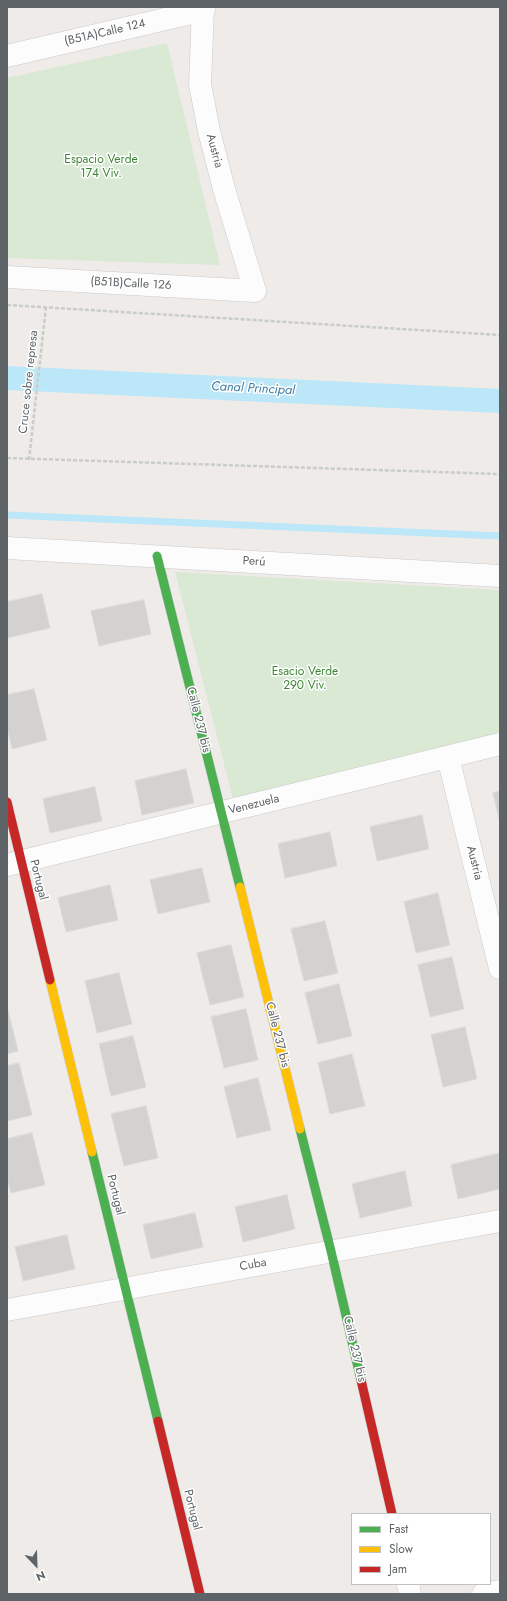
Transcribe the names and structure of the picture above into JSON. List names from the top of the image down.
{
  "streets": {
    "street": [
      "(B51A)Calle 124",
      "Austria",
      "(B51B)Calle 126",
      "Perú",
      "Calle 237 bis",
      "Venezuela",
      "Portugal",
      "Cuba"
    ],
    "path": ["Cruce sobre represa"]
  },
  "crossings": [
    ["(B51A)Calle 124", "Austria"],
    ["Austria", "(B51B)Calle 126"],
    ["Austria", "Venezuela"],
    ["Perú", "Calle 237 bis"],
    ["Calle 237 bis", "Venezuela"],
    ["Calle 237 bis", "Cuba"],
    ["Venezuela", "Portugal"],
    ["Portugal", "Cuba"]
  ],
  "water": ["Canal Principal"],
  "parks": ["Espacio Verde 174 Viv.", "Esacio Verde 290 Viv."],
  "legend": ["Fast", "Slow", "Jam"],
  "north": "bottom right"
}
